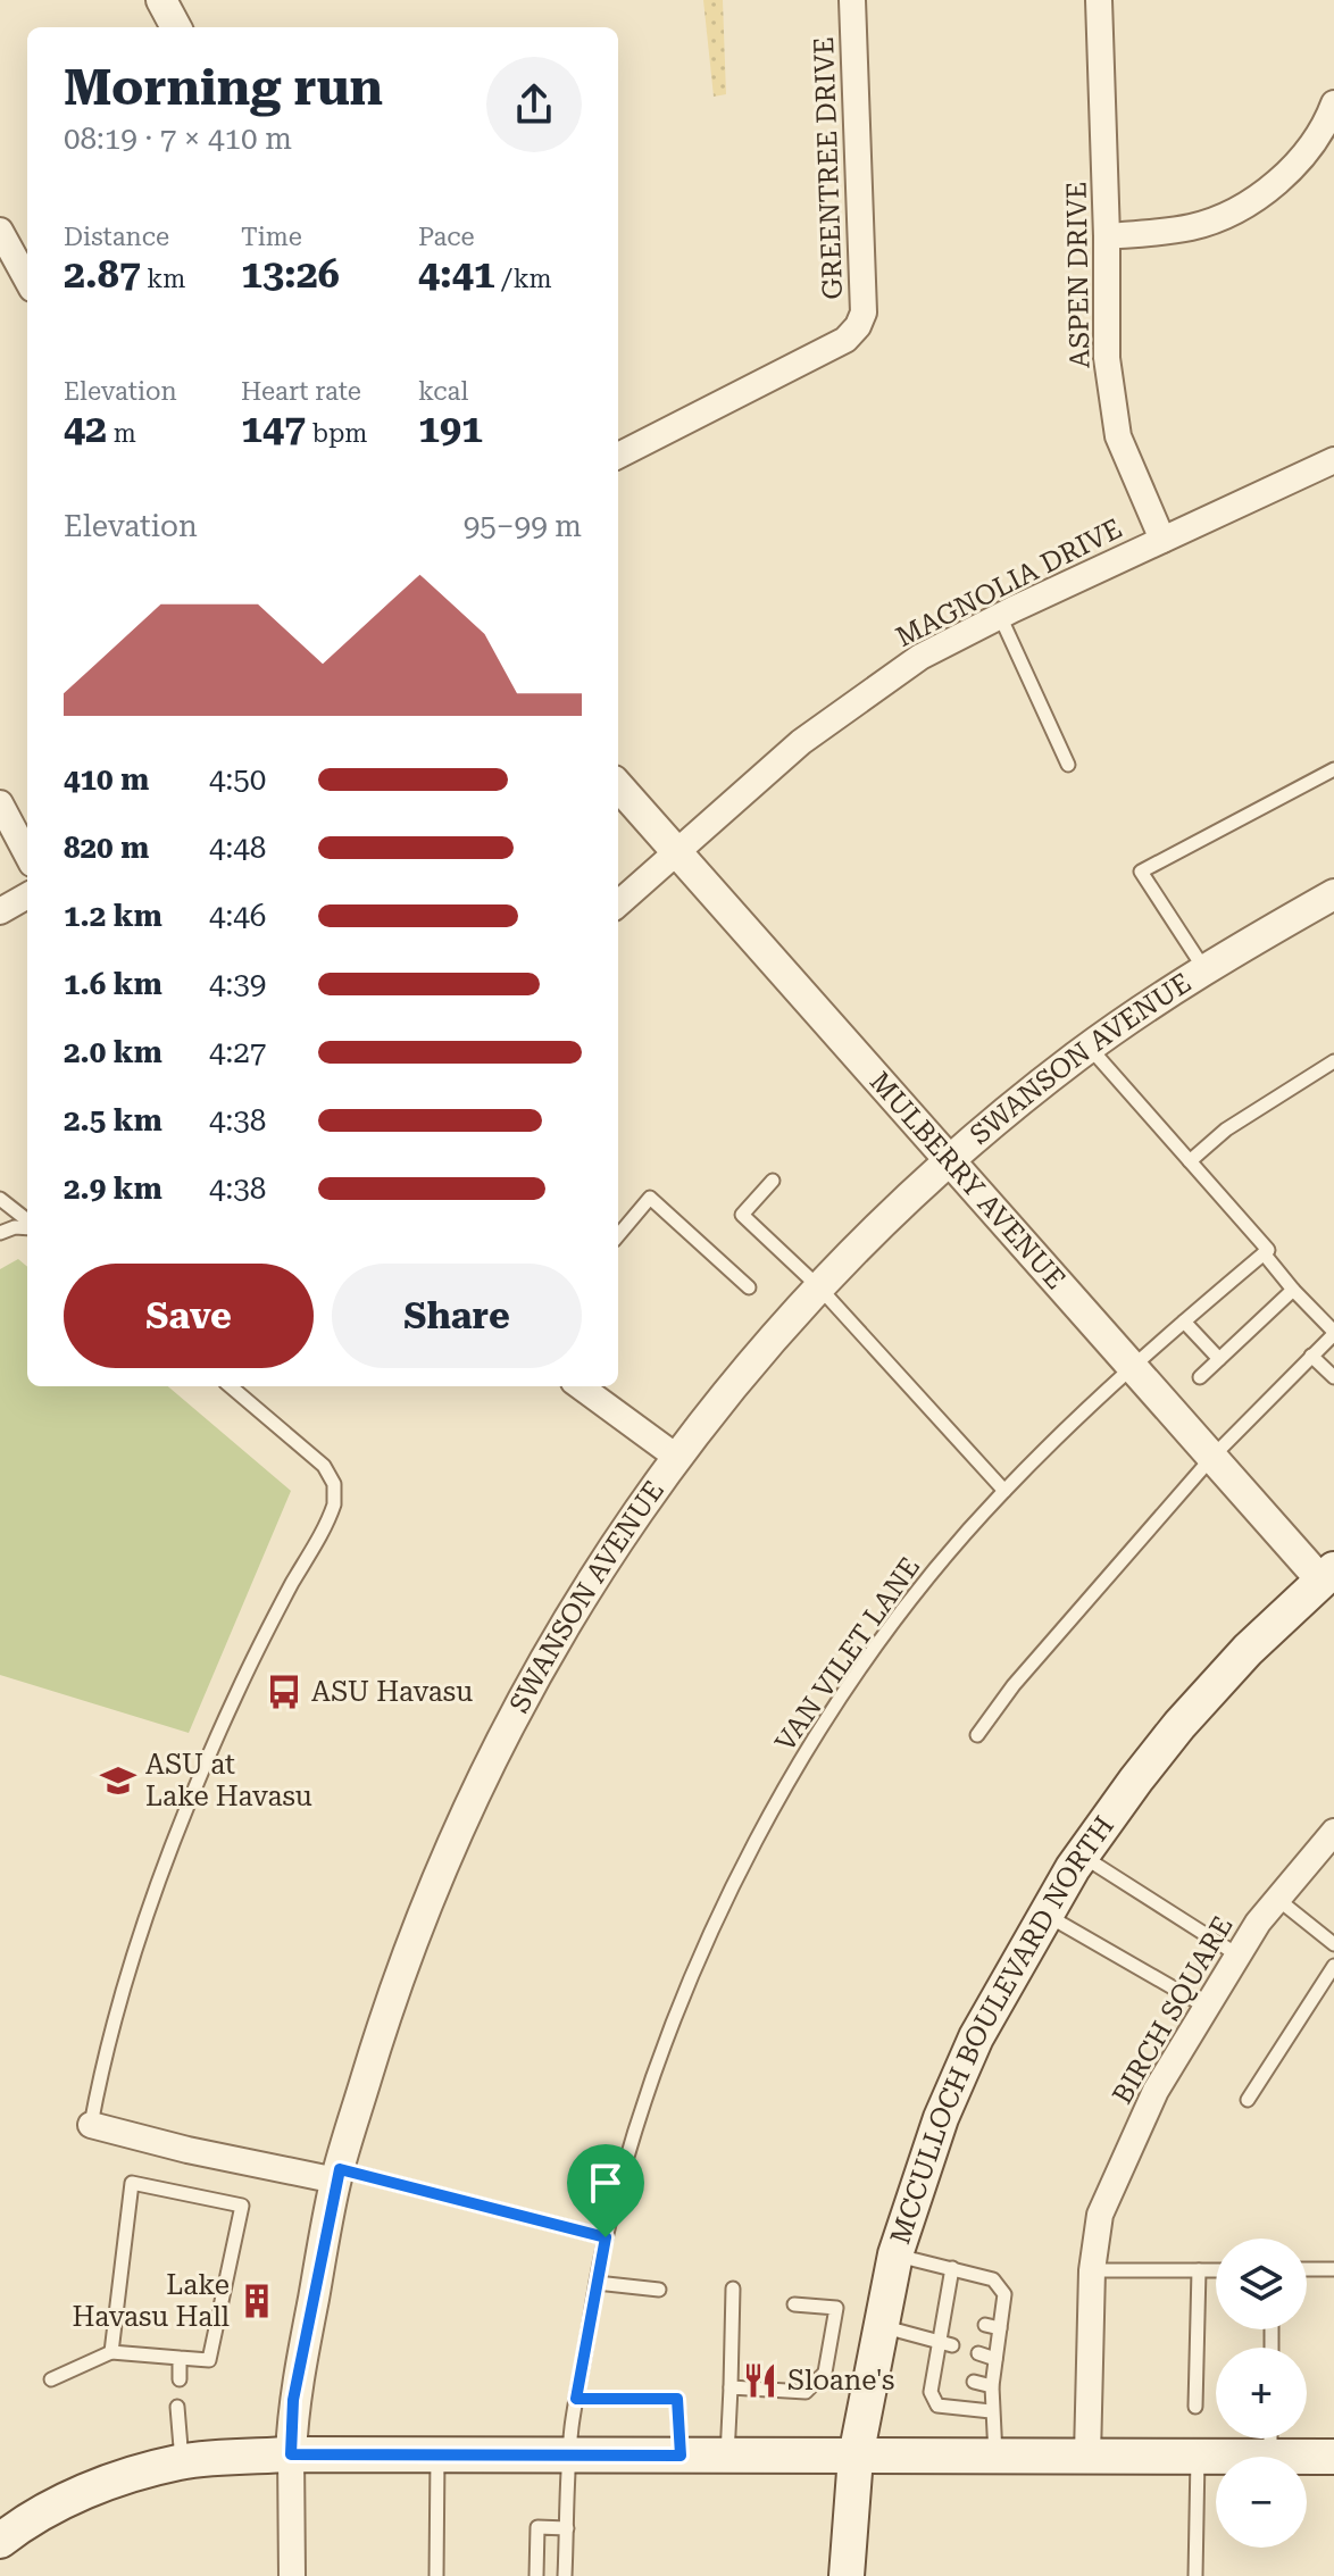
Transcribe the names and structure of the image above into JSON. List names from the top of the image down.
{
  "streets": {
    "main road": ["MCCULLOCH BOULEVARD NORTH"],
    "street": [
      "GREENTREE DRIVE",
      "ASPEN DRIVE",
      "MAGNOLIA DRIVE",
      "SWANSON AVENUE",
      "MULBERRY AVENUE",
      "BIRCH SQUARE"
    ],
    "lane": ["VAN VILET LANE"]
  },
  "crossings": [
    ["ASPEN DRIVE", "MAGNOLIA DRIVE"],
    ["MAGNOLIA DRIVE", "MULBERRY AVENUE"],
    ["SWANSON AVENUE", "MULBERRY AVENUE"],
    ["MULBERRY AVENUE", "VAN VILET LANE"],
    ["MULBERRY AVENUE", "MCCULLOCH BOULEVARD NORTH"]
  ],
  "places": {
    "bus stop": ["ASU Havasu"],
    "school or university": ["ASU at Lake Havasu"],
    "building": ["Lake Havasu Hall"],
    "restaurant": ["Sloane's"]
  },
  "page": {
    "heading": ["Morning run", "08:19 · 7 × 410 m"],
    "stats": [
      ["Distance", "2.87 km"],
      ["Time", "13:26"],
      ["Pace", "4:41 /km"],
      ["Elevation", "42 m"],
      ["Heart rate", "147 bpm"],
      ["kcal", "191"]
    ],
    "chart": ["Elevation", "95–99 m"],
    "list": [
      {
        "name": "410 m",
        "note": "4:50"
      },
      {
        "name": "820 m",
        "note": "4:48"
      },
      {
        "name": "1.2 km",
        "note": "4:46"
      },
      {
        "name": "1.6 km",
        "note": "4:39"
      },
      {
        "name": "2.0 km",
        "note": "4:27"
      },
      {
        "name": "2.5 km",
        "note": "4:38"
      },
      {
        "name": "2.9 km",
        "note": "4:38"
      }
    ],
    "buttons": ["Save", "Share"],
    "map_buttons": ["+", "−"]
  }
}
